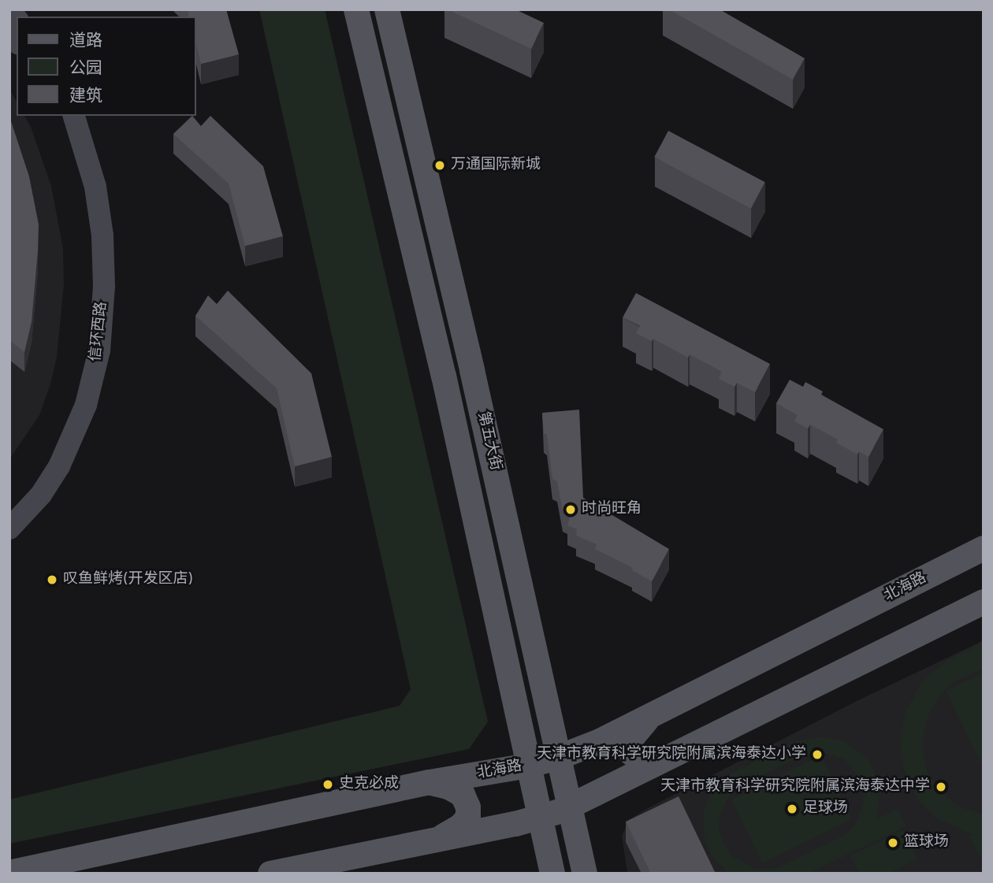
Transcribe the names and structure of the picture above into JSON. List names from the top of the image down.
{
  "streets": {
    "main road": ["第五大街", "北海路"],
    "street": ["信环西路"]
  },
  "crossings": [
    ["第五大街", "北海路"]
  ],
  "places": [
    "万通国际新城",
    "时尚旺角",
    "叹鱼鲜烤(开发区店)",
    "天津市教育科学研究院附属滨海泰达小学",
    "史克必成",
    "天津市教育科学研究院附属滨海泰达中学",
    "足球场",
    "篮球场"
  ],
  "legend": ["道路", "公园", "建筑"]
}
